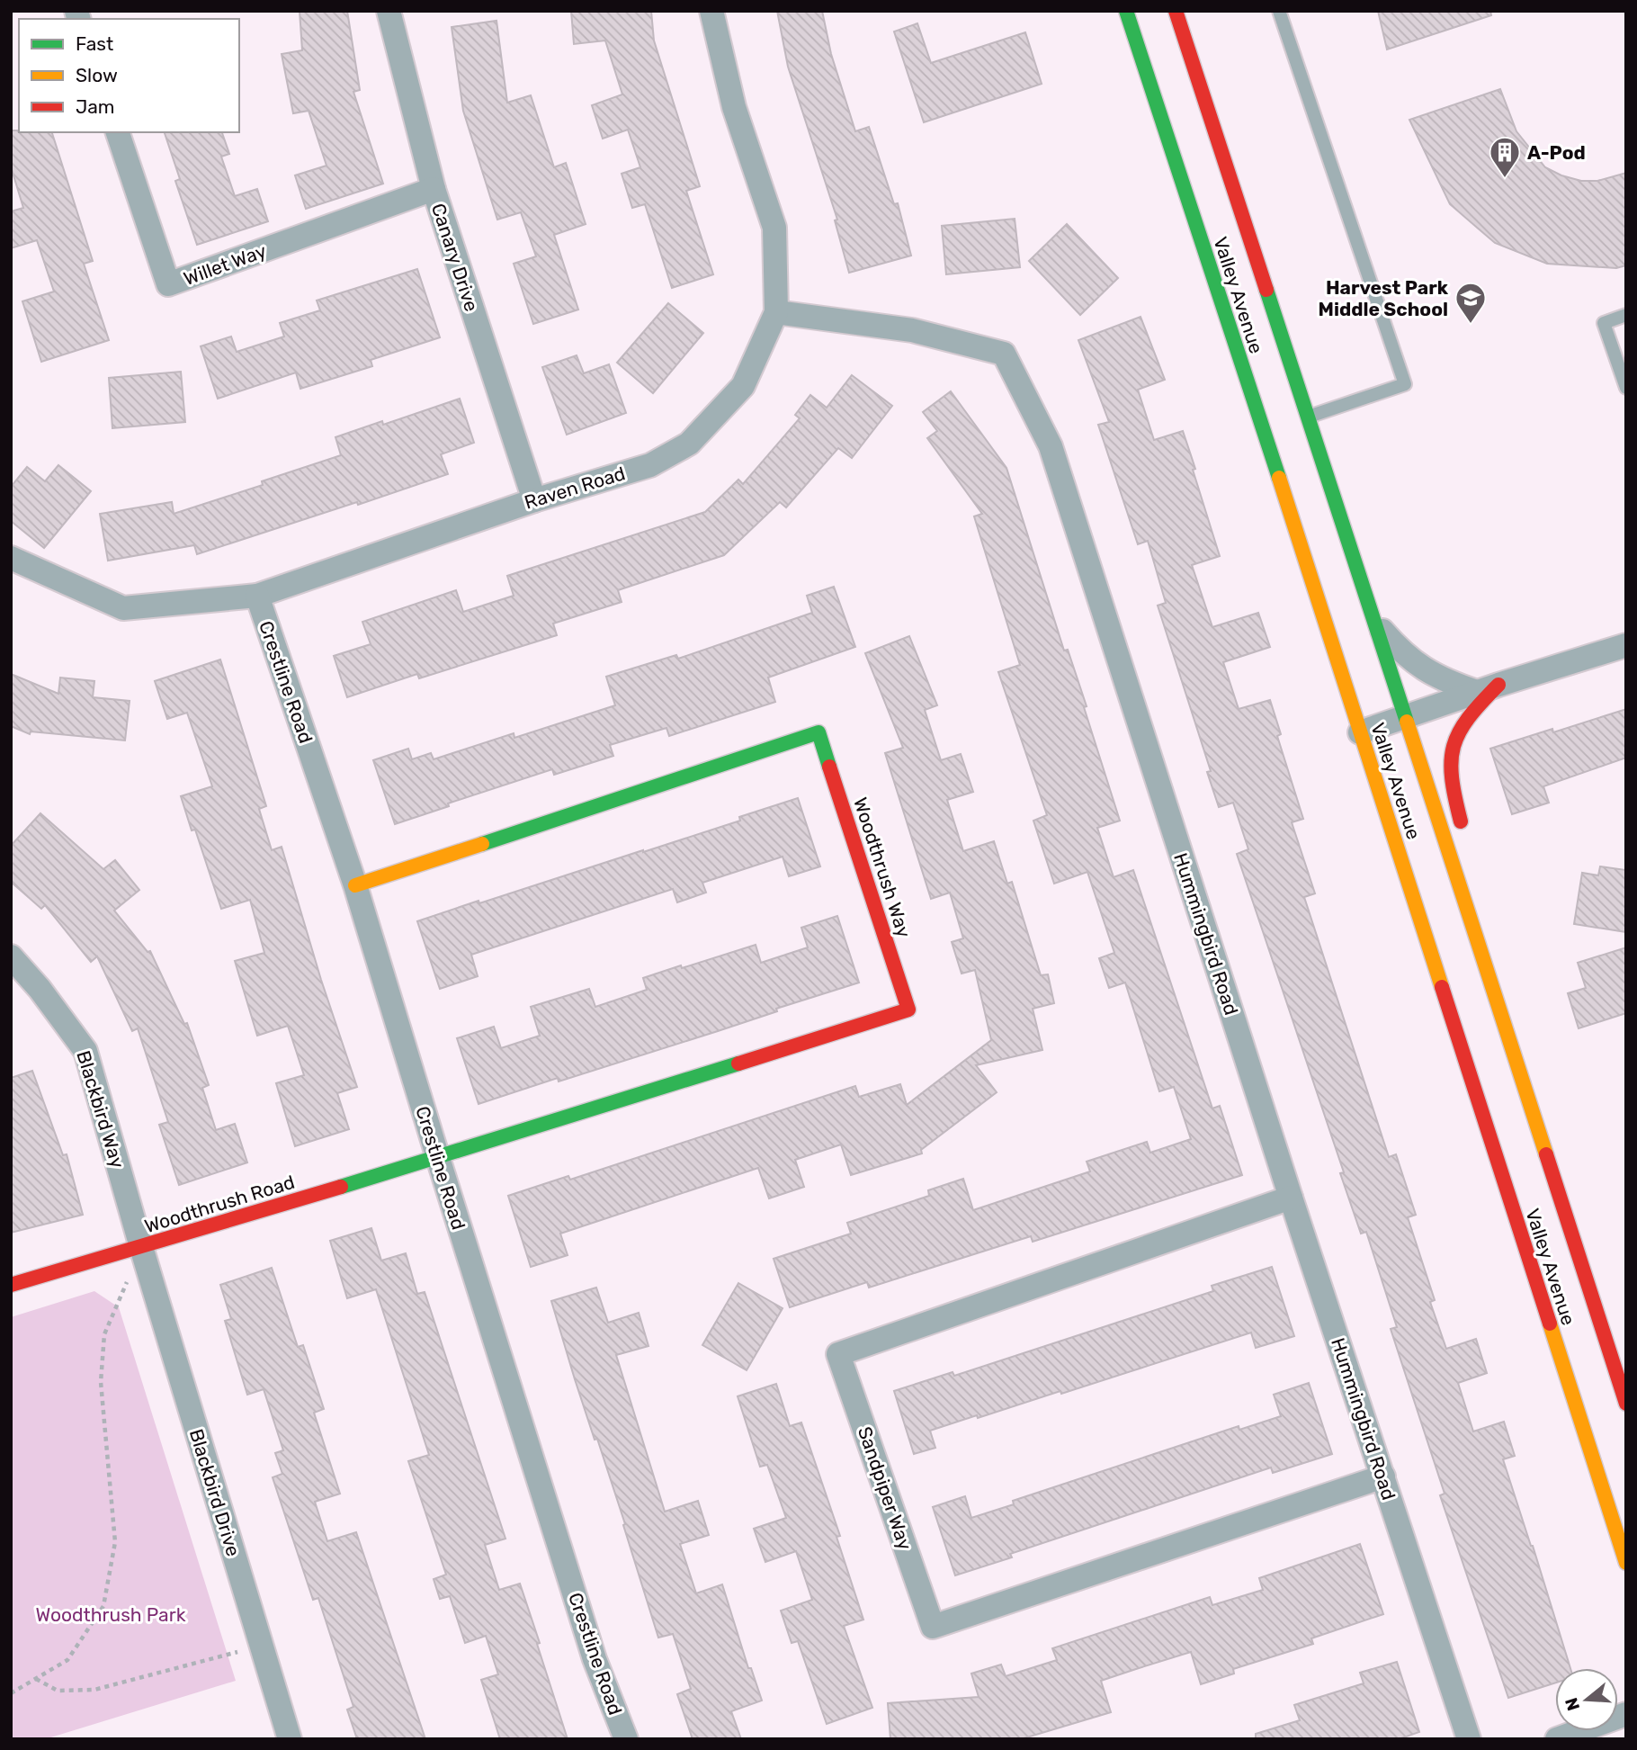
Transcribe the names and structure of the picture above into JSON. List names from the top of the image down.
{
  "streets": {
    "main road": ["Valley Avenue", "Woodthrush Way", "Woodthrush Road"],
    "street": [
      "Canary Drive",
      "Willet Way",
      "Raven Road",
      "Crestline Road",
      "Hummingbird Road",
      "Blackbird Way",
      "Sandpiper Way",
      "Blackbird Drive"
    ]
  },
  "crossings": [
    ["Canary Drive", "Willet Way"],
    ["Canary Drive", "Raven Road"],
    ["Raven Road", "Crestline Road"],
    ["Raven Road", "Hummingbird Road"],
    ["Crestline Road", "Woodthrush Way"],
    ["Crestline Road", "Woodthrush Road"],
    ["Woodthrush Way", "Woodthrush Road"],
    ["Hummingbird Road", "Sandpiper Way"],
    ["Blackbird Way", "Woodthrush Road"],
    ["Blackbird Way", "Blackbird Drive"],
    ["Woodthrush Road", "Blackbird Drive"]
  ],
  "parks": ["Woodthrush Park"],
  "places": {
    "building": ["A-Pod"],
    "school or university": ["Harvest Park Middle School"]
  },
  "legend": ["Fast", "Slow", "Jam"],
  "north": "left"
}
